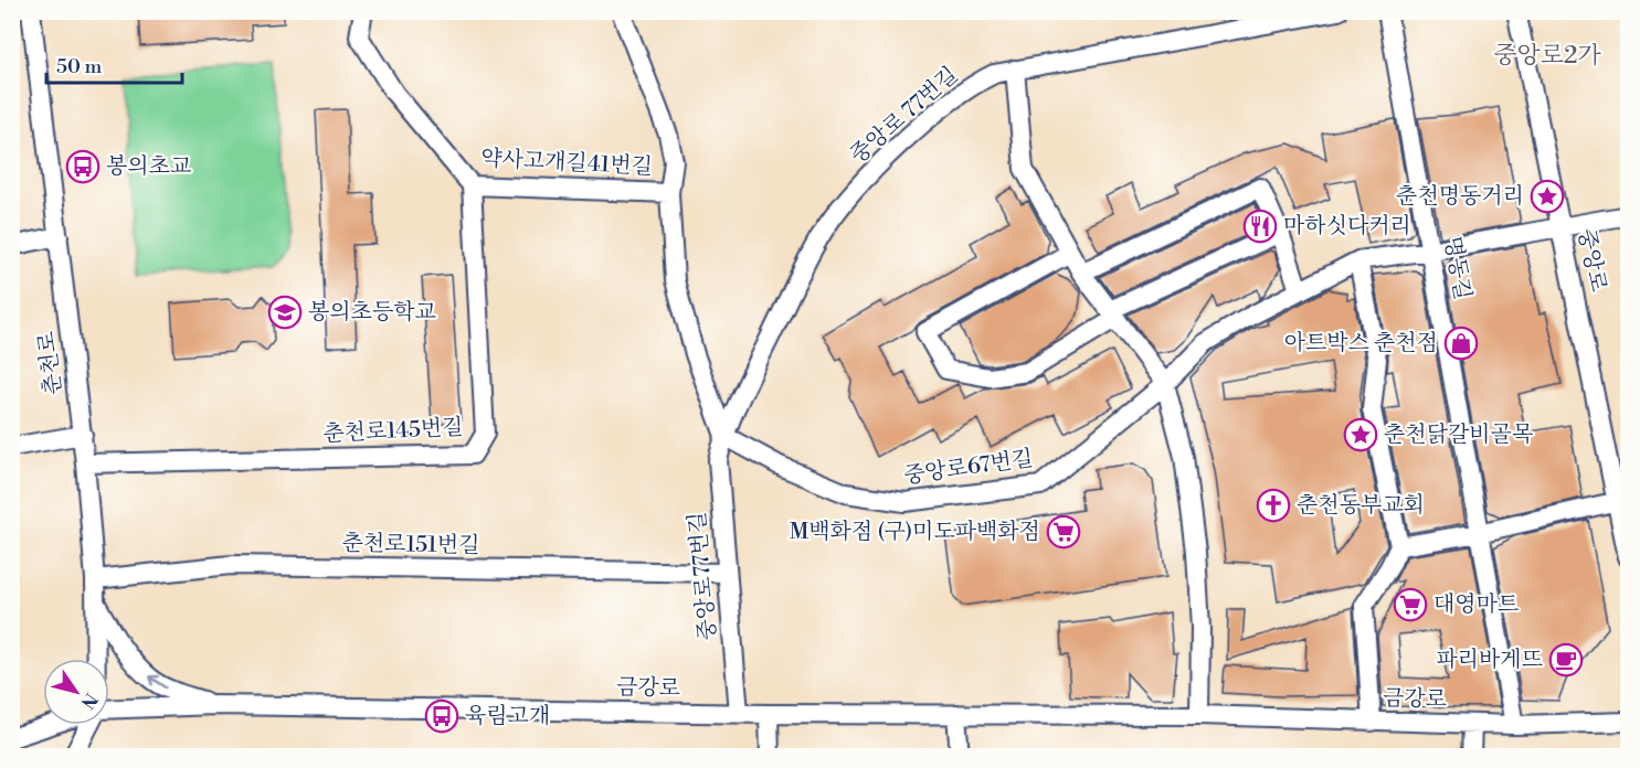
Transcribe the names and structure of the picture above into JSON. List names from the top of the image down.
{
  "streets": {
    "street": [
      "중앙로 77번길",
      "약사고개길41번길",
      "중앙로",
      "명동길",
      "춘천로",
      "춘천로145번길",
      "중앙로67번길",
      "춘천로151번길",
      "중앙로77번길",
      "금강로"
    ]
  },
  "crossings": [
    ["중앙로 77번길", "중앙로67번길"],
    ["중앙로 77번길", "중앙로77번길"],
    ["약사고개길41번길", "춘천로145번길"],
    ["중앙로", "중앙로67번길"],
    ["명동길", "중앙로67번길"],
    ["명동길", "금강로"],
    ["춘천로", "춘천로145번길"],
    ["춘천로", "춘천로151번길"],
    ["중앙로67번길", "중앙로77번길"],
    ["춘천로151번길", "중앙로77번길"],
    ["중앙로77번길", "금강로"]
  ],
  "districts": ["중앙로2가"],
  "places": {
    "bus stop": ["봉의초교", "육림고개"],
    "place": ["춘천명동거리", "춘천닭갈비골목"],
    "restaurant": ["마하싯다커리"],
    "school or university": ["봉의초등학교"],
    "shop": ["아트박스 춘천점"],
    "church": ["춘천동부교회"],
    "supermarket": ["M백화점 (구)미도파백화점", "대영마트"],
    "cafe": ["파리바게뜨"]
  },
  "scale_bar": "50 m",
  "north": "bottom right"
}
